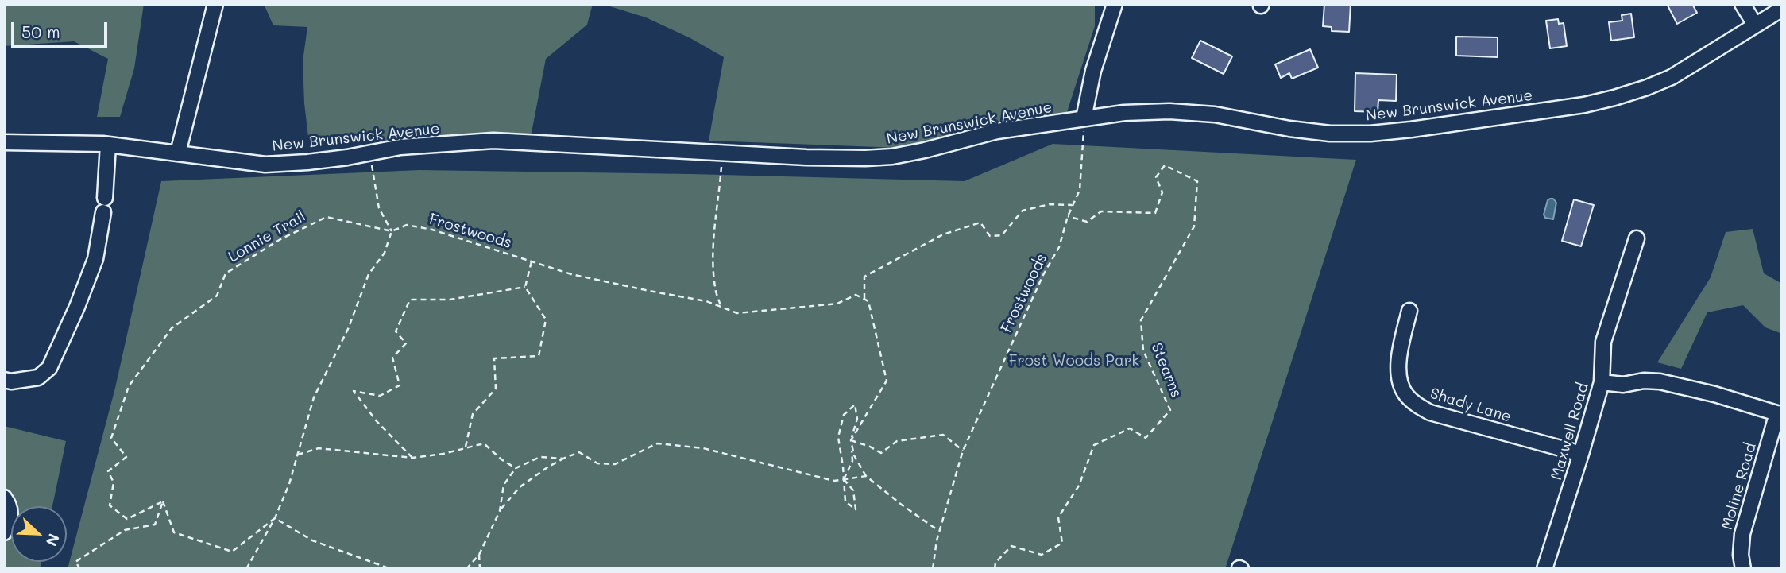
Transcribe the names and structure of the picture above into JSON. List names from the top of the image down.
{
  "streets": {
    "street": [
      "New Brunswick Avenue",
      "Shady Lane",
      "Maxwell Road",
      "Moline Road"
    ],
    "path": ["Frostwoods", "Lonnie Trail", "Stearns"]
  },
  "crossings": [
    ["New Brunswick Avenue", "Frostwoods"],
    ["Frostwoods", "Lonnie Trail"],
    ["Frostwoods", "Stearns"],
    ["Shady Lane", "Maxwell Road"]
  ],
  "parks": ["Frost Woods Park"],
  "scale_bar": "50 m",
  "north": "bottom right"
}
